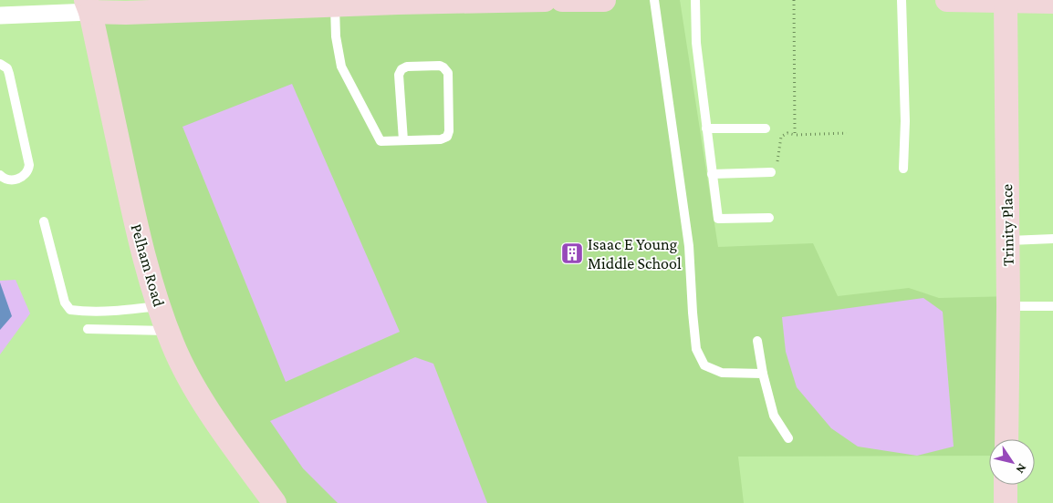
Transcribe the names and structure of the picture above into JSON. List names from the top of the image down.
{
  "streets": {
    "street": ["Trinity Place", "Pelham Road"]
  },
  "places": {
    "building": ["Isaac E Young Middle School"]
  },
  "north": "bottom right"
}
